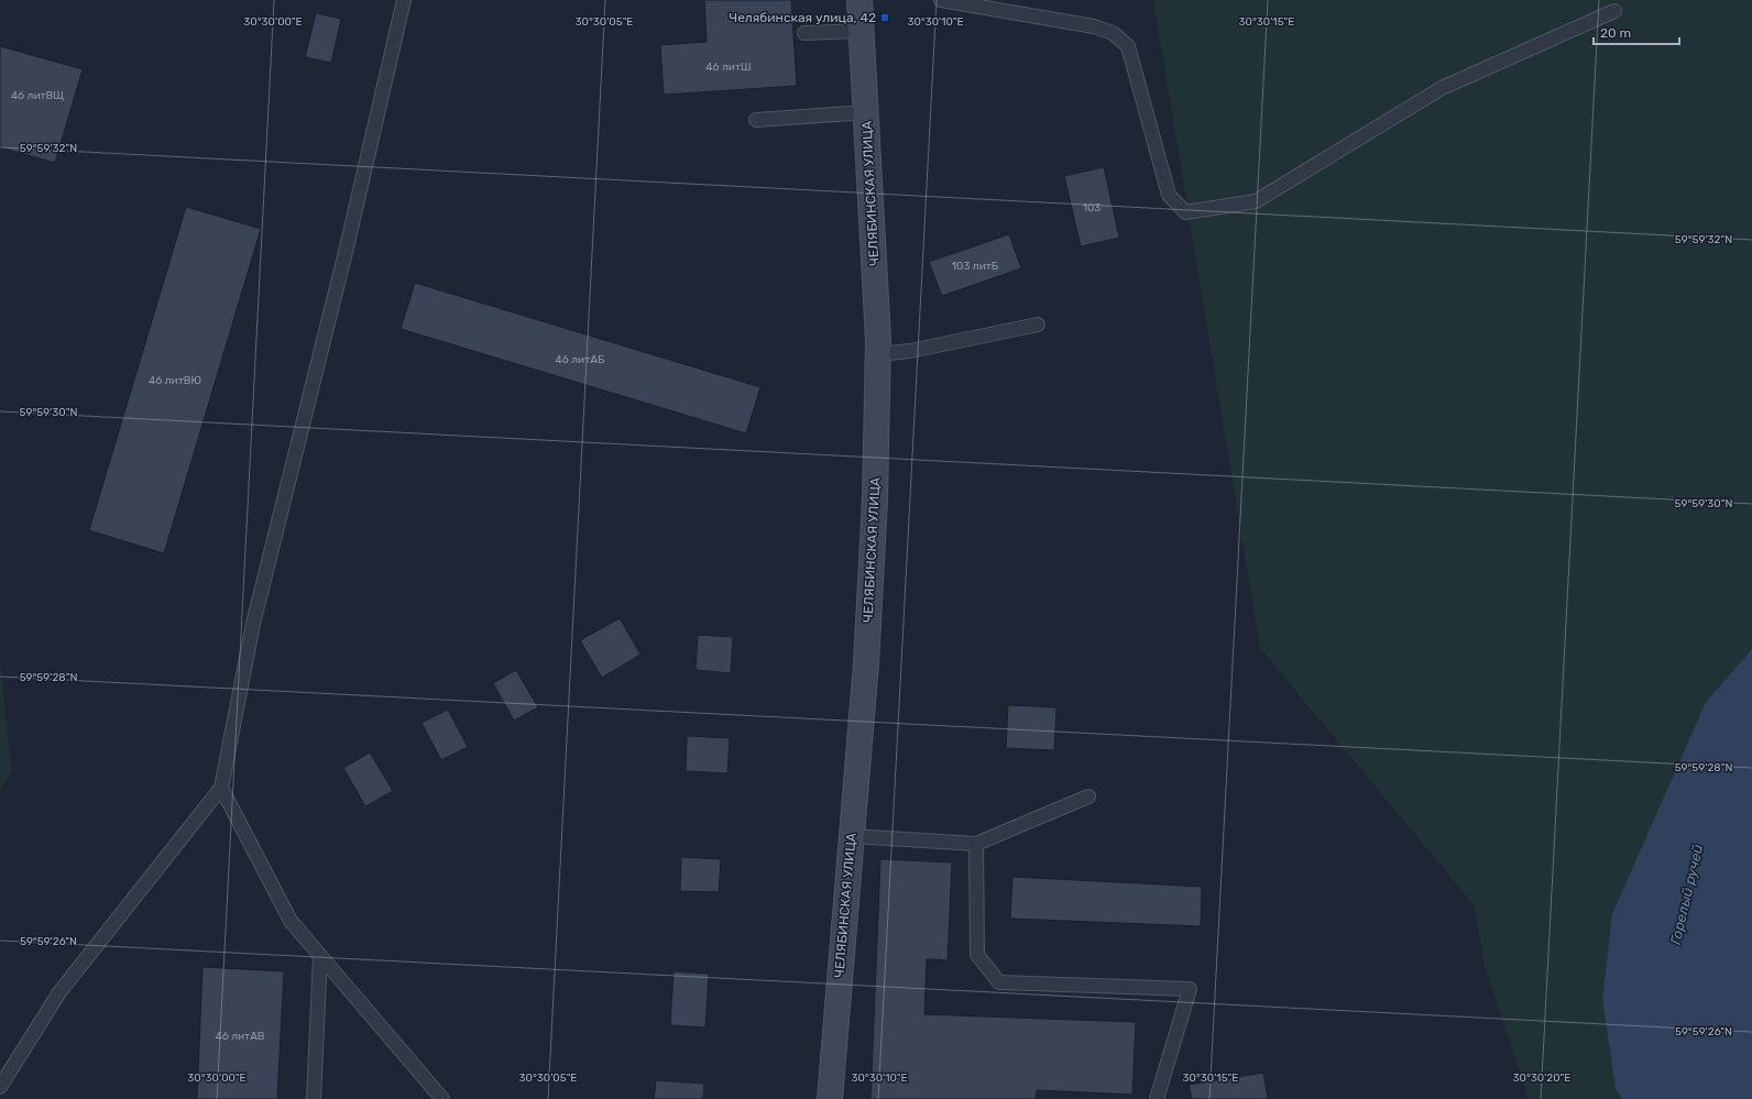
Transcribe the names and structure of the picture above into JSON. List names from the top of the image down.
{
  "streets": {
    "street": ["ЧЕЛЯБИНСКАЯ УЛИЦА"]
  },
  "water": ["Горелый ручей"],
  "places": {
    "transit": ["Челябинская улица, 42"]
  },
  "house_numbers": [
    "46 литШ",
    "46 литВЩ",
    "103",
    "103 литБ",
    "46 литАБ",
    "46 литВЮ",
    "46 литАВ"
  ],
  "scale_bar": "20 m",
  "coordinates": [
    "30°30'00\"E",
    "30°30'05\"E",
    "30°30'10\"E",
    "30°30'15\"E",
    "59°59'32\"N",
    "59°59'30\"N",
    "59°59'28\"N",
    "59°59'26\"N",
    "30°30'20\"E"
  ]
}
